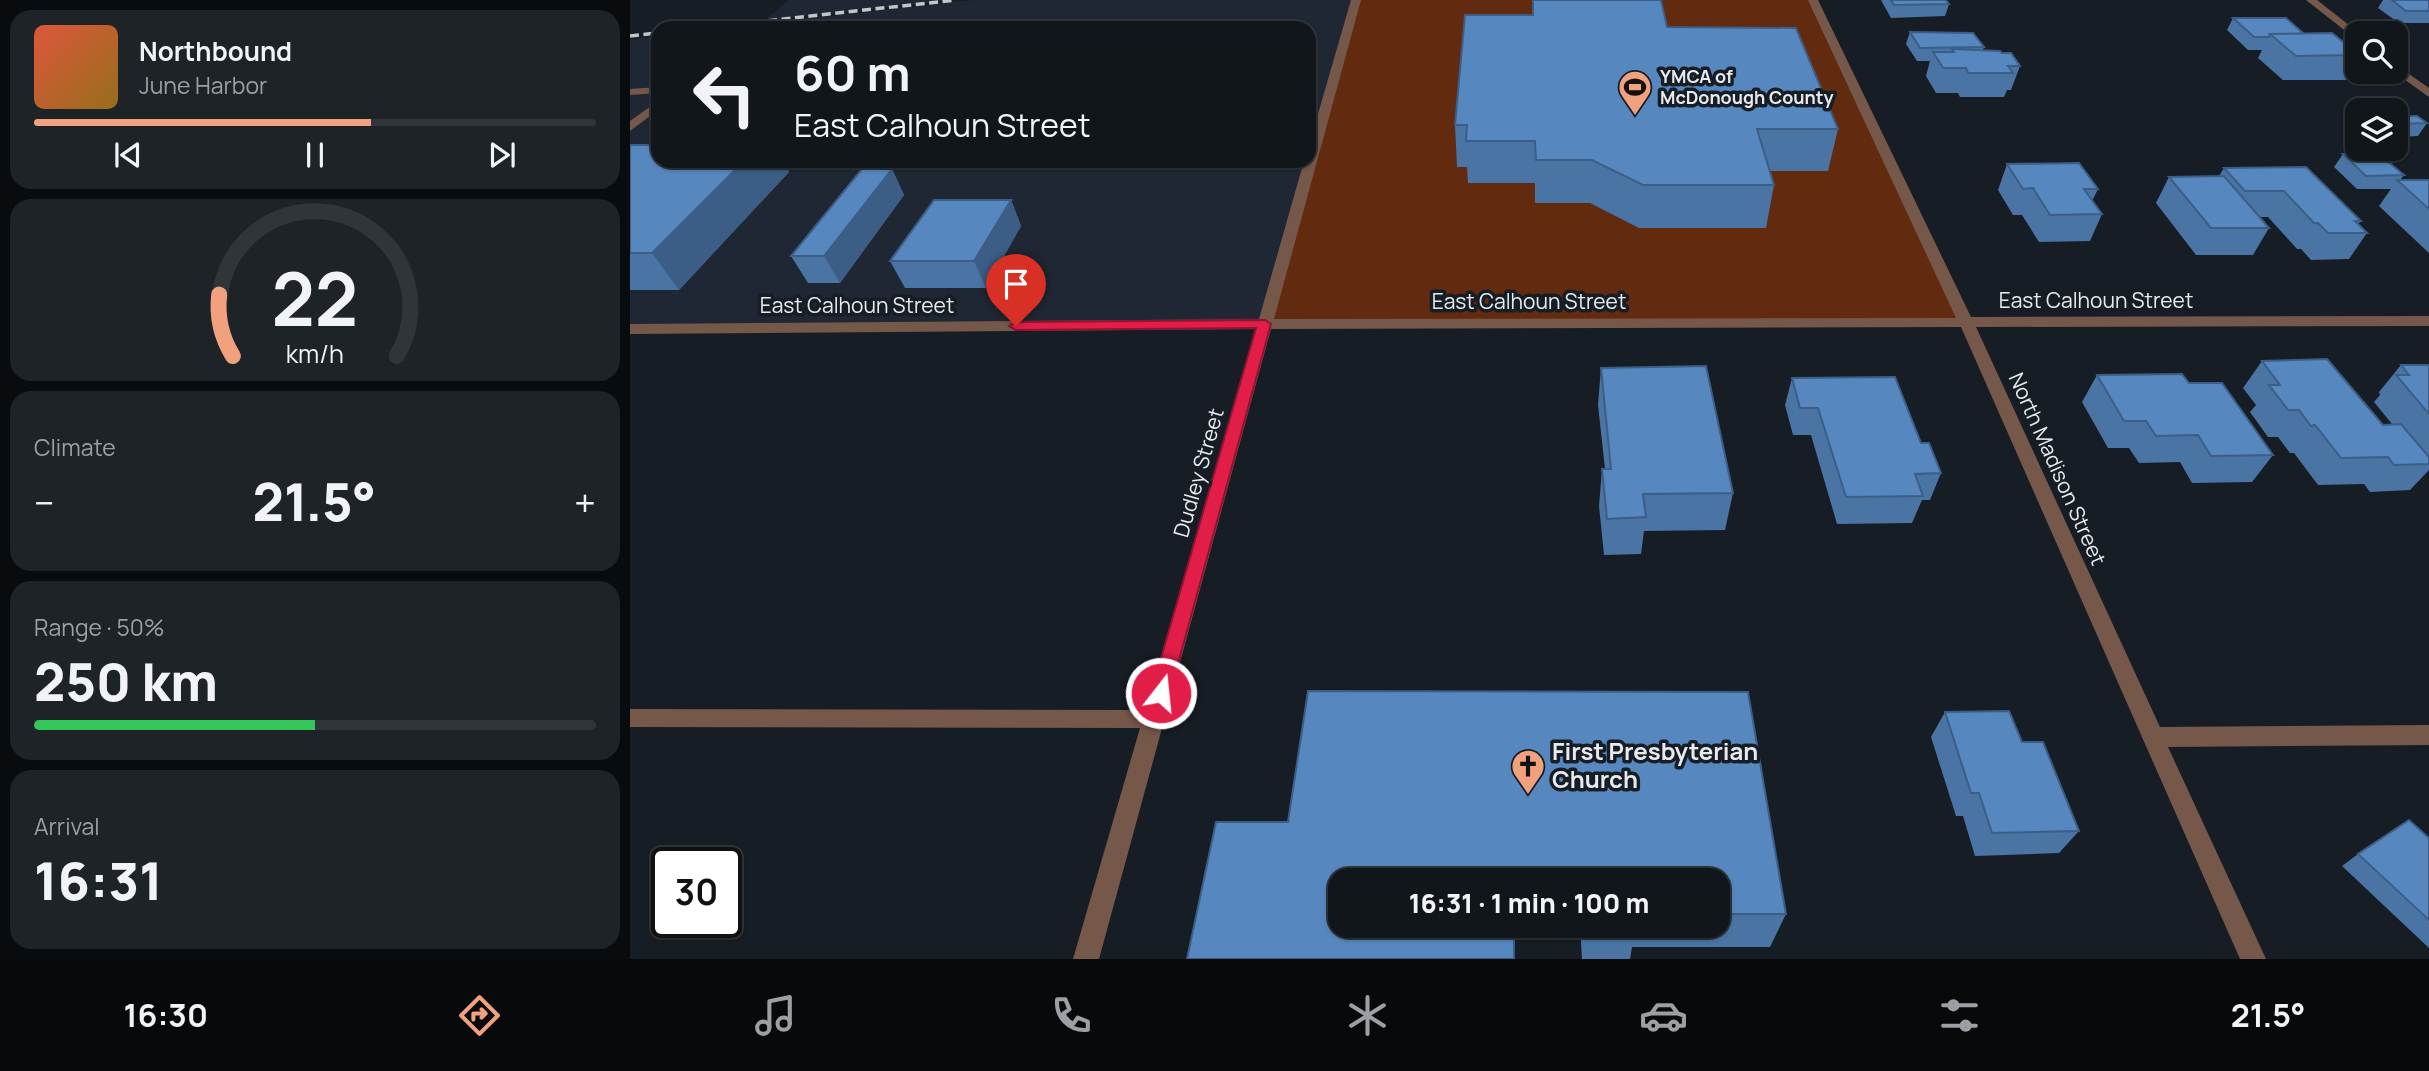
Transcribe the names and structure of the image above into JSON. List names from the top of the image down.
{
  "streets": {
    "street": ["East Calhoun Street", "North Madison Street", "Dudley Street"]
  },
  "crossings": [
    ["East Calhoun Street", "North Madison Street"],
    ["East Calhoun Street", "Dudley Street"]
  ],
  "places": {
    "sports": ["YMCA of McDonough County"],
    "church": ["First Presbyterian Church"]
  },
  "page": {
    "turn": ["60 m", "East Calhoun Street"],
    "song": ["Northbound", "June Harbor"],
    "tile": [
      "Climate",
      ["Range · 50%", "250 km"],
      ["Arrival", "16:31"]
    ],
    "heat": ["−", "21.5°", "+"],
    "limit": "30",
    "trip": "16:31 · 1 min · 100 m",
    "tabs": ["16:30", "21.5°"],
    "gauge": ["22", "km/h"]
  }
}
